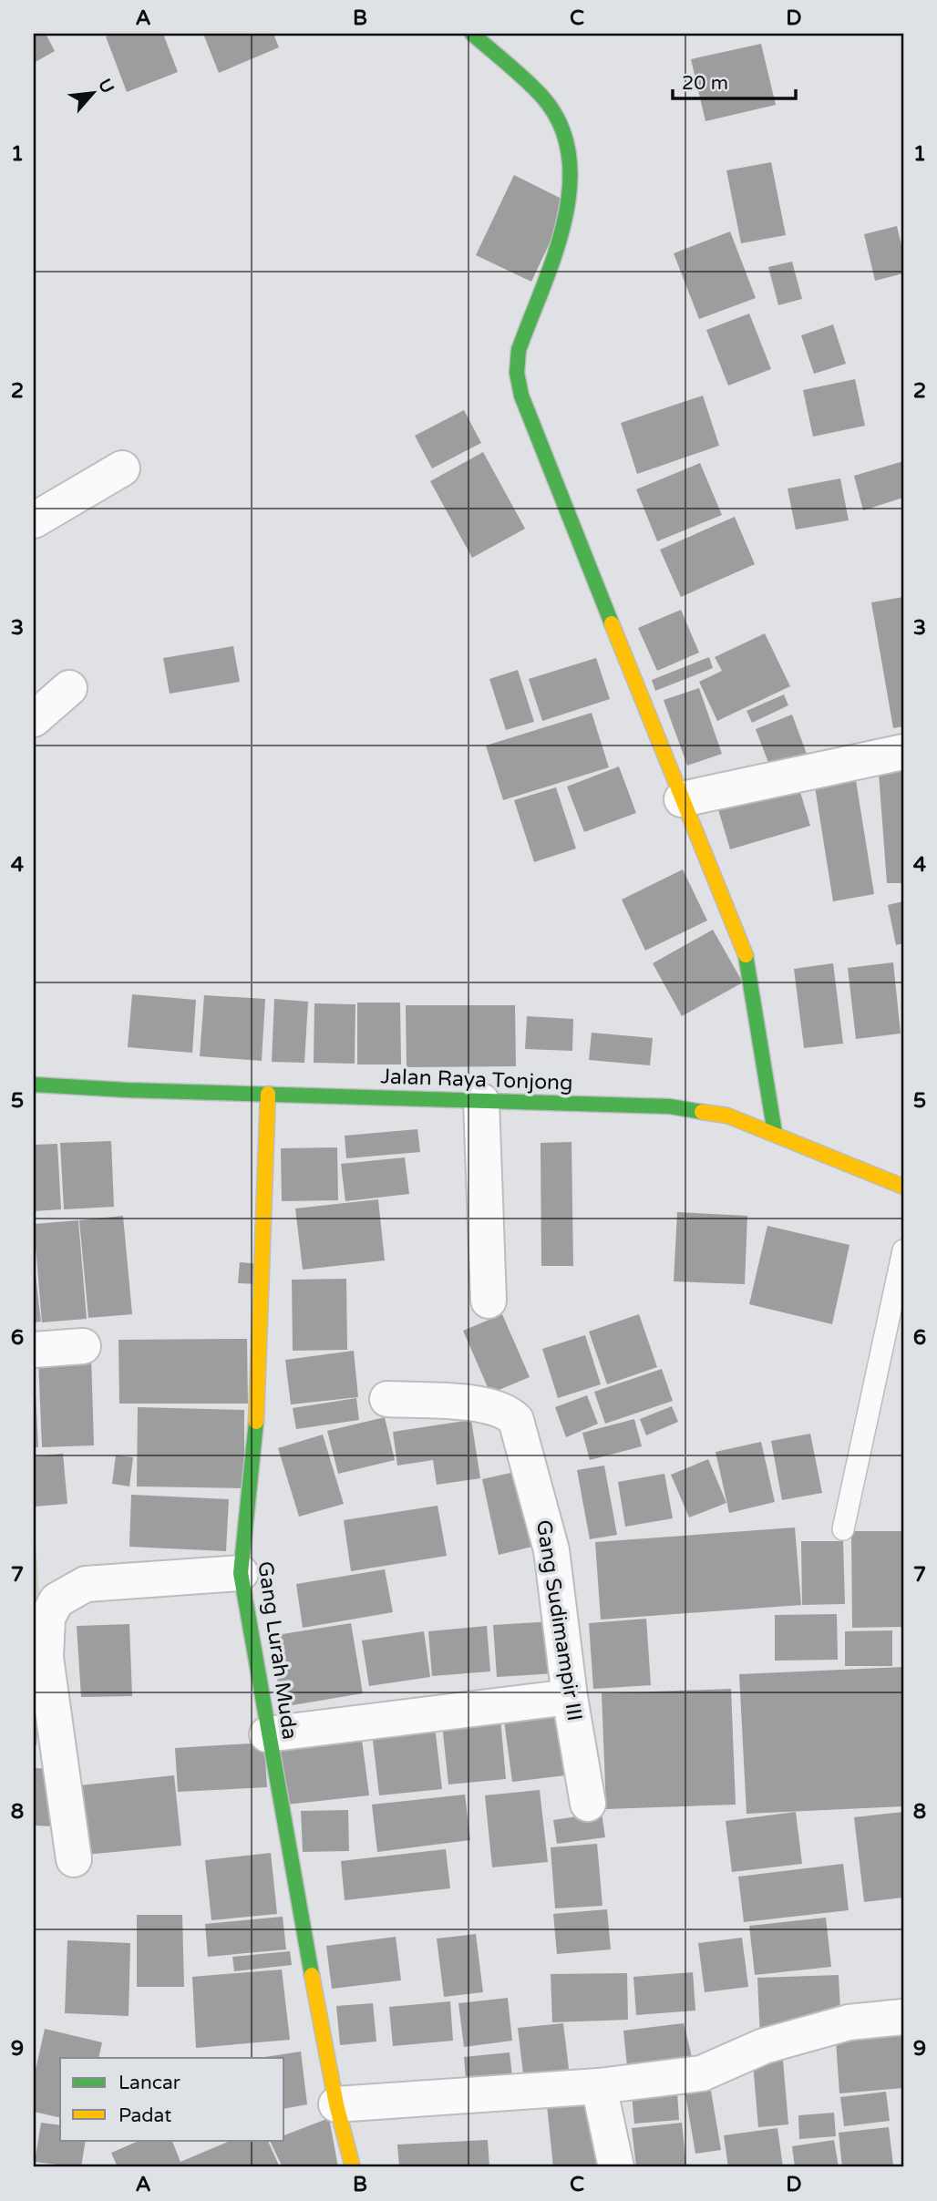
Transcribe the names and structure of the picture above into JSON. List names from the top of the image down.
{
  "streets": {
    "street": ["Jalan Raya Tonjong", "Gang Sudimampir III", "Gang Lurah Muda"]
  },
  "crossings": [
    ["Jalan Raya Tonjong", "Gang Lurah Muda"]
  ],
  "legend": ["Lancar", "Padat"],
  "scale_bar": "20 m",
  "north": "top right",
  "grid": {
    "columns": [
      "A",
      "B",
      "C",
      "D"
    ],
    "rows": [
      "1",
      "2",
      "3",
      "4",
      "5",
      "6",
      "7",
      "8",
      "9"
    ]
  }
}
